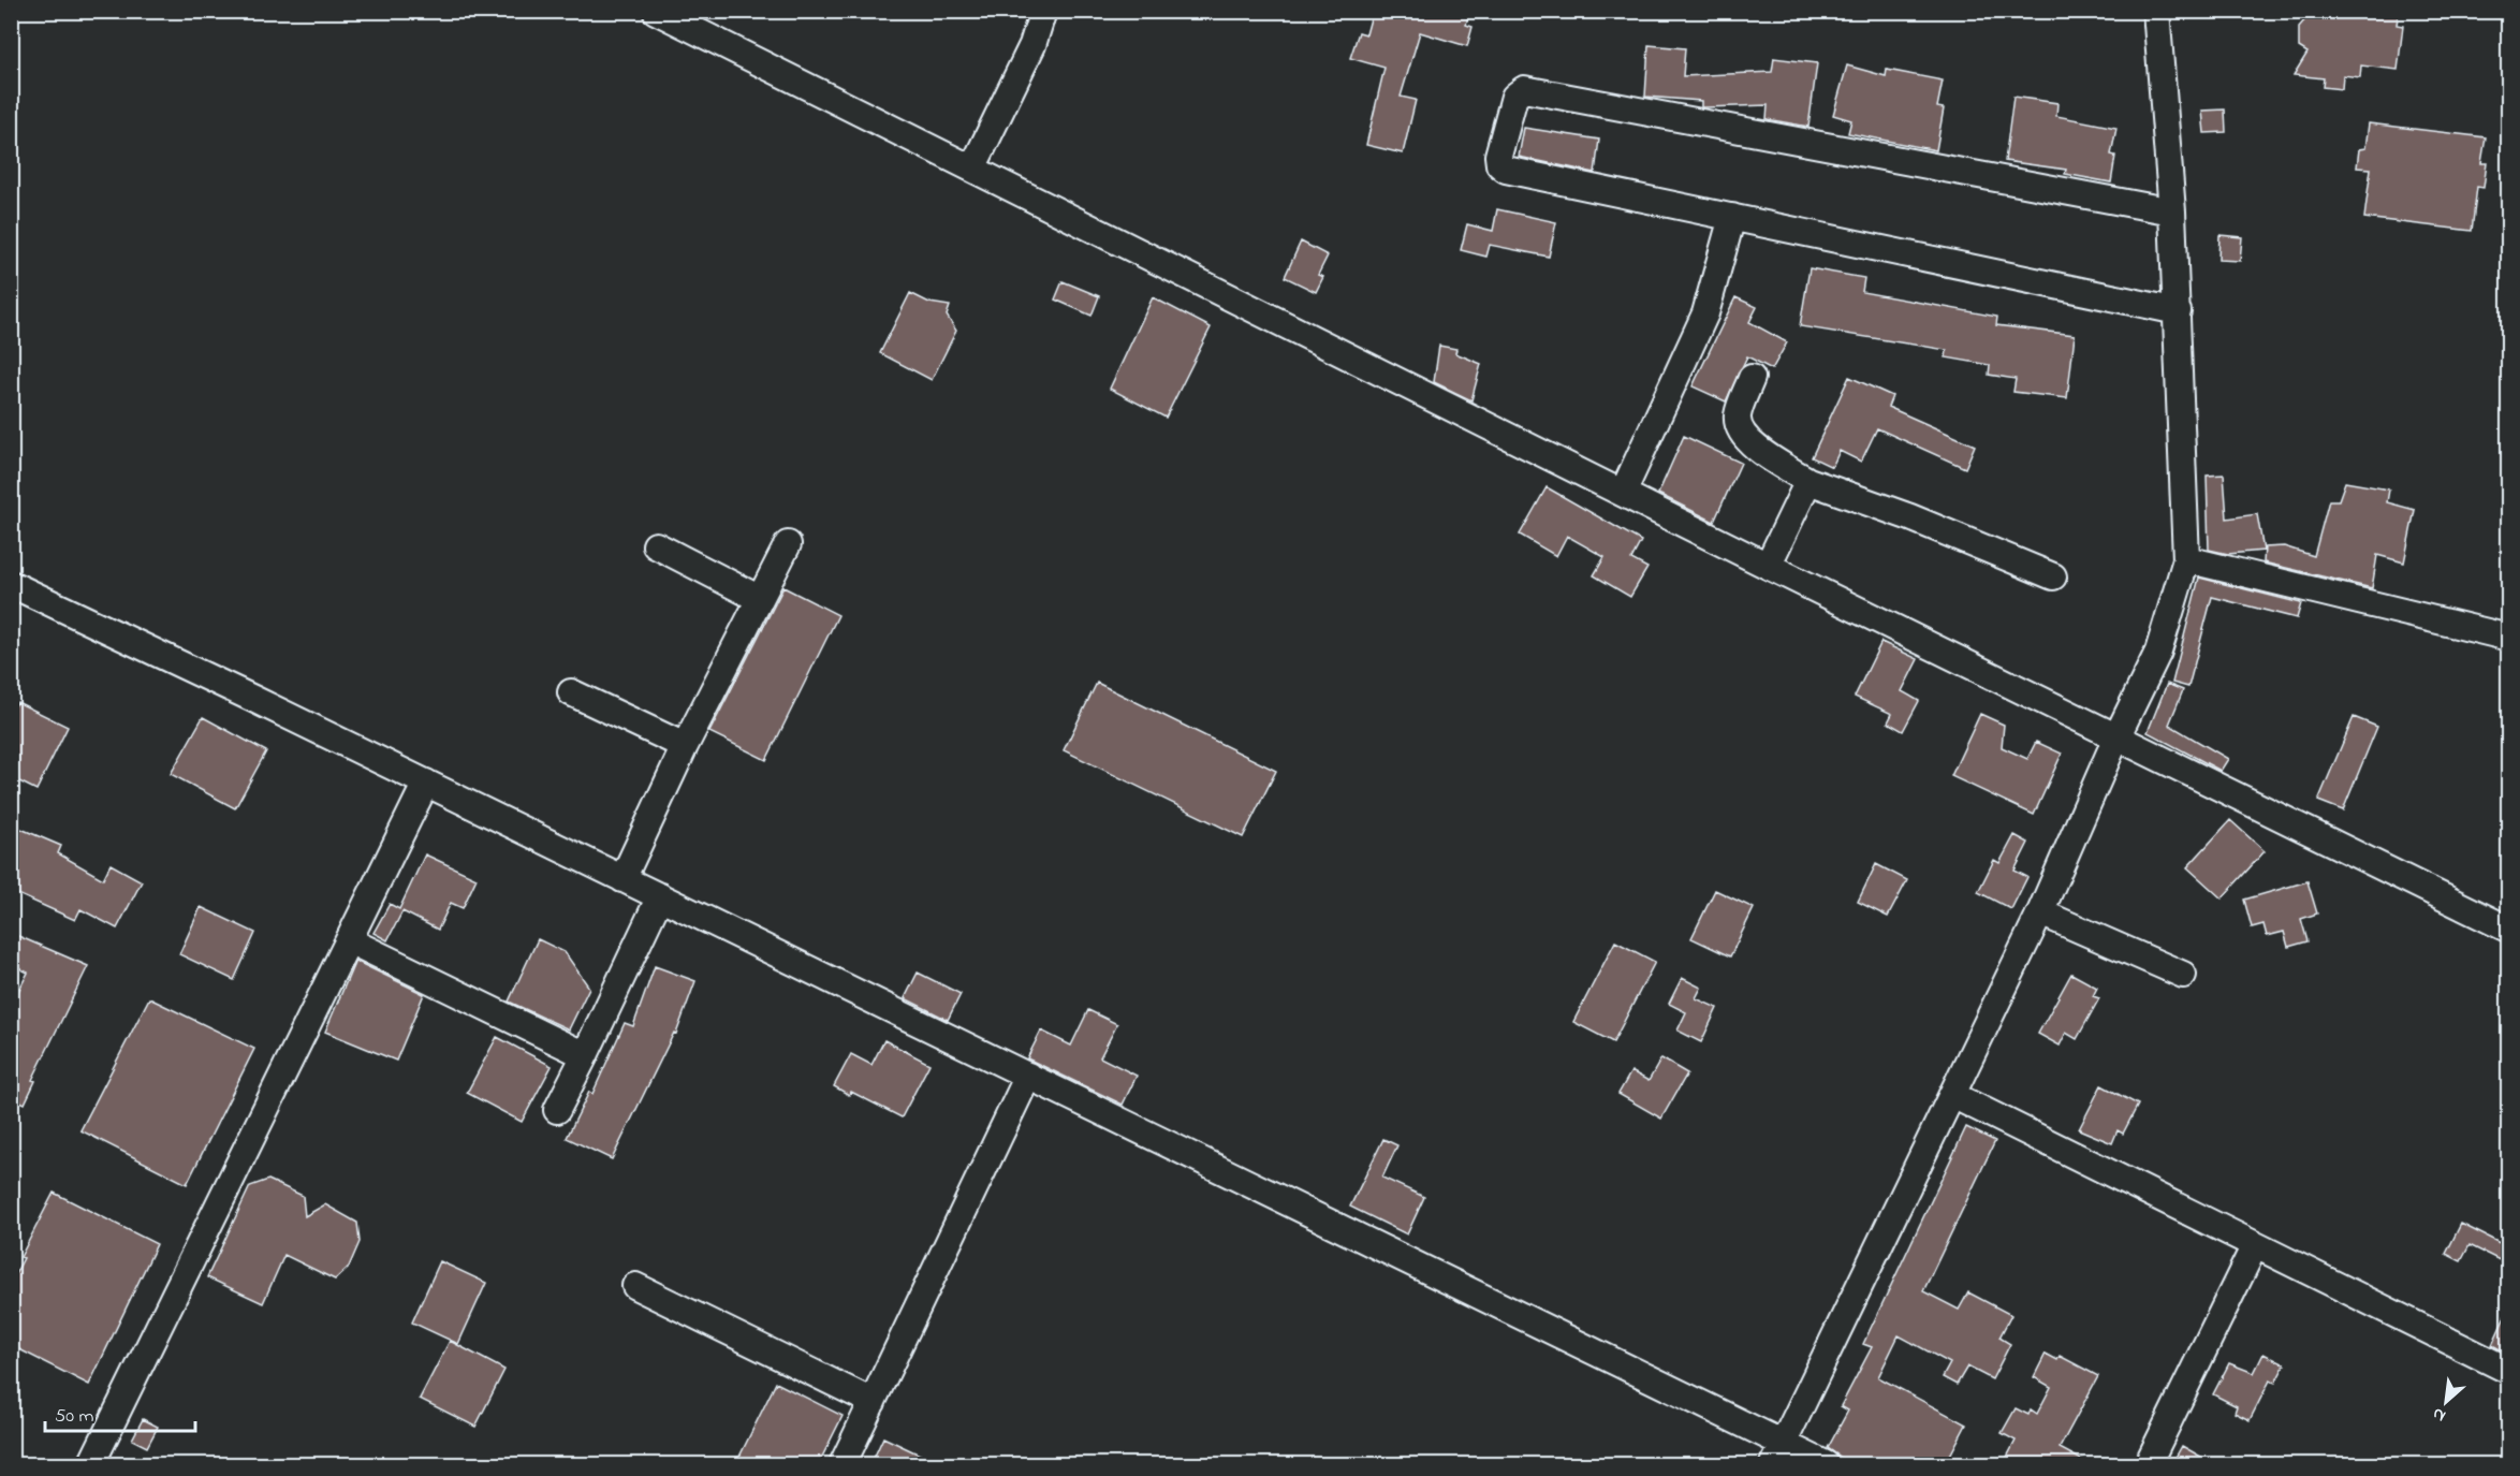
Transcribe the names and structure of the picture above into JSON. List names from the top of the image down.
{
  "scale_bar": "50 m",
  "north": "bottom left"
}
